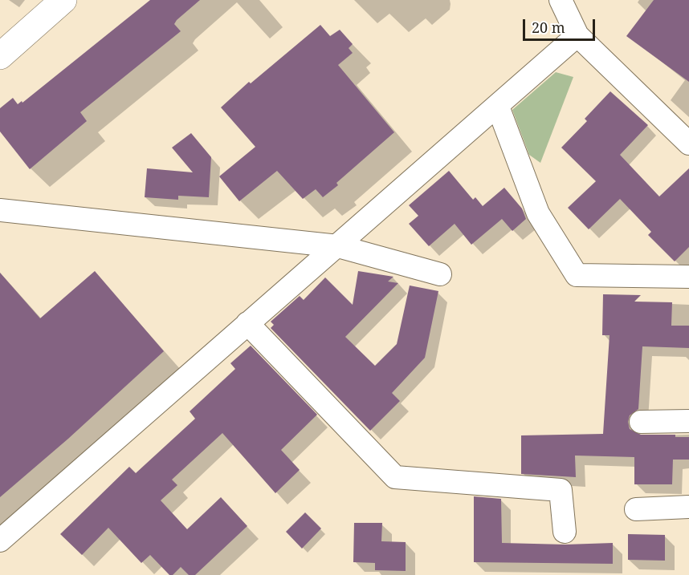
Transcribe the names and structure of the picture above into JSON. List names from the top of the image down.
{
  "scale_bar": "20 m"
}
